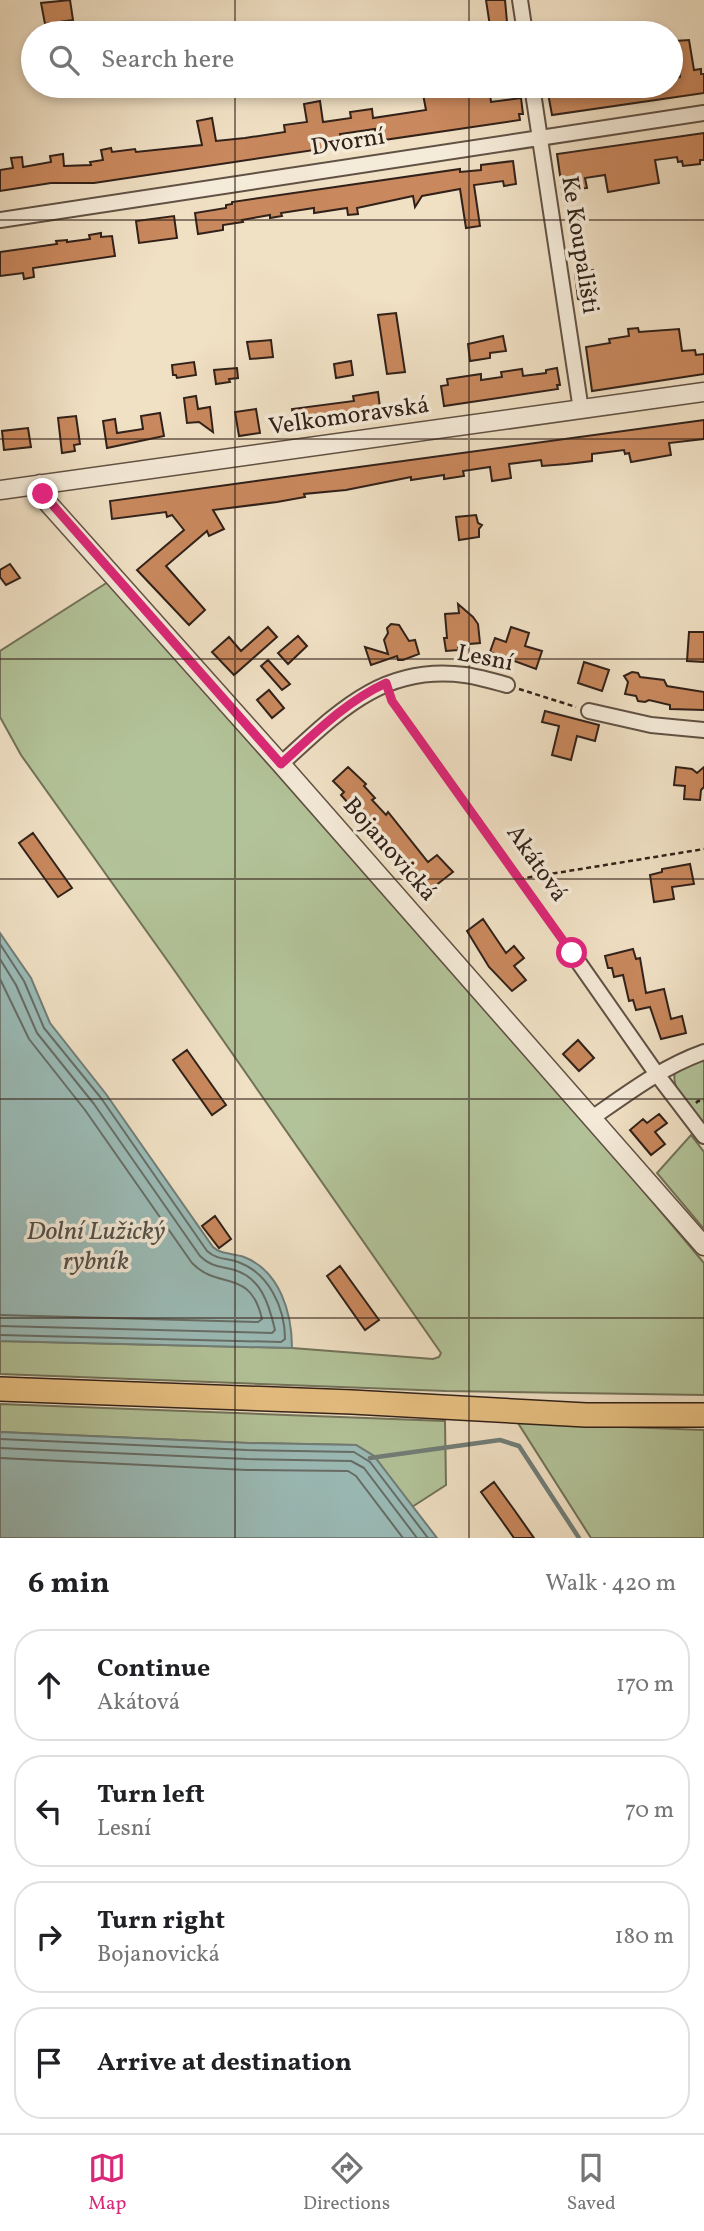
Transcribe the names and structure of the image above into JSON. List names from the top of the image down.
{
  "streets": {
    "street": [
      "Dvorní",
      "Ke Koupališti",
      "Velkomoravská",
      "Lesní",
      "Bojanovická"
    ],
    "path": ["Akátová"]
  },
  "crossings": [
    ["Dvorní", "Ke Koupališti"],
    ["Ke Koupališti", "Velkomoravská"],
    ["Velkomoravská", "Bojanovická"],
    ["Lesní", "Bojanovická"],
    ["Lesní", "Akátová"]
  ],
  "water": ["Dolní Lužický rybník"],
  "page": {
    "search": "Search here",
    "heading": ["6 min", "Walk · 420 m"],
    "list": [
      ["Continue", "Akátová", "170 m"],
      ["Turn left", "Lesní", "70 m"],
      ["Turn right", "Bojanovická", "180 m"],
      "Arrive at destination"
    ],
    "nav": ["Map", "Directions", "Saved"]
  }
}
